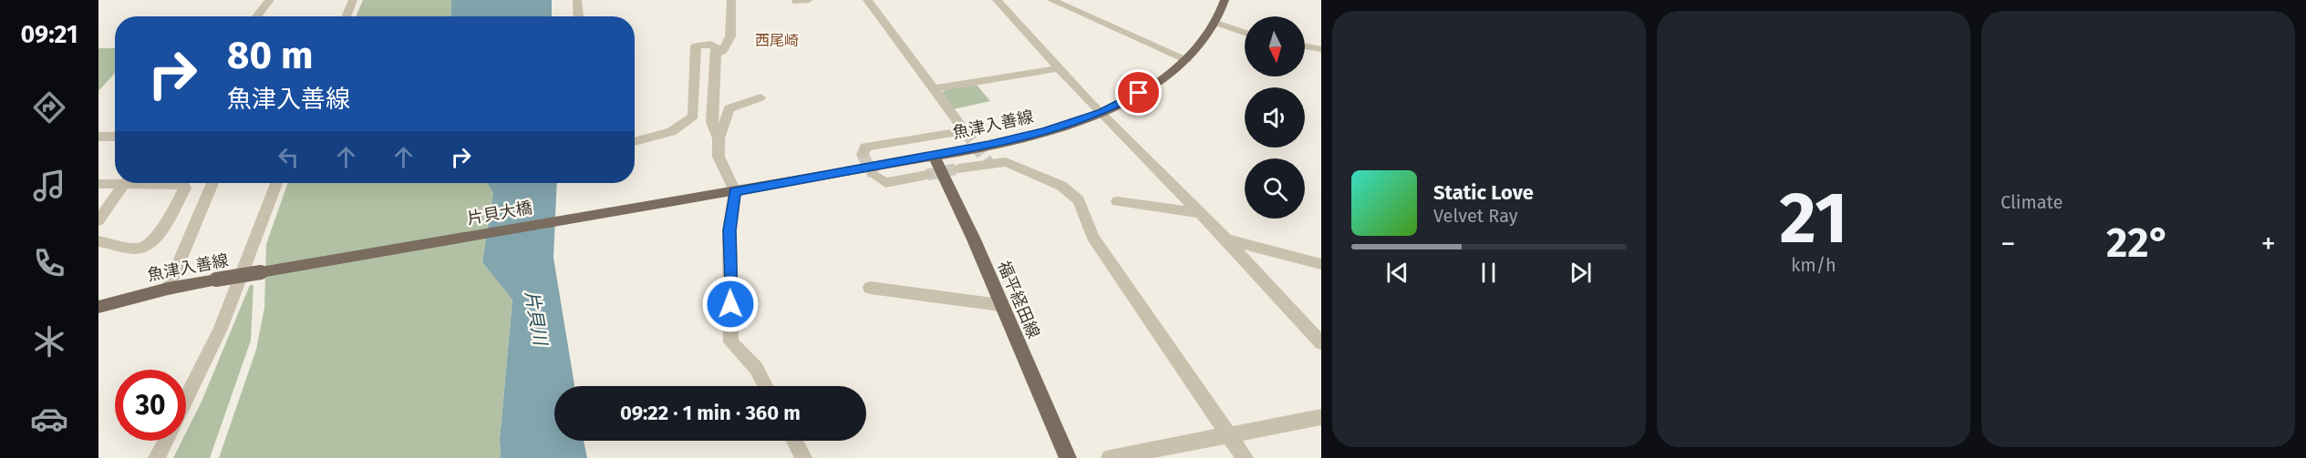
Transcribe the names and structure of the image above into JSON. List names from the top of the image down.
{
  "streets": {
    "main road": ["魚津入善線", "片貝大橋", "福平経田線"]
  },
  "crossings": [
    ["魚津入善線", "片貝大橋"],
    ["魚津入善線", "福平経田線"]
  ],
  "districts": ["西尾崎"],
  "water": ["片貝川"],
  "north": "bottom",
  "page": {
    "tabs": "09:21",
    "tile": [
      ["21", "km/h"],
      "Climate"
    ],
    "turn": ["80 m", "魚津入善線"],
    "song": ["Static Love", "Velvet Ray"],
    "heat": ["−", "22°", "+"],
    "limit": "30",
    "trip": "09:22 · 1 min · 360 m"
  }
}
